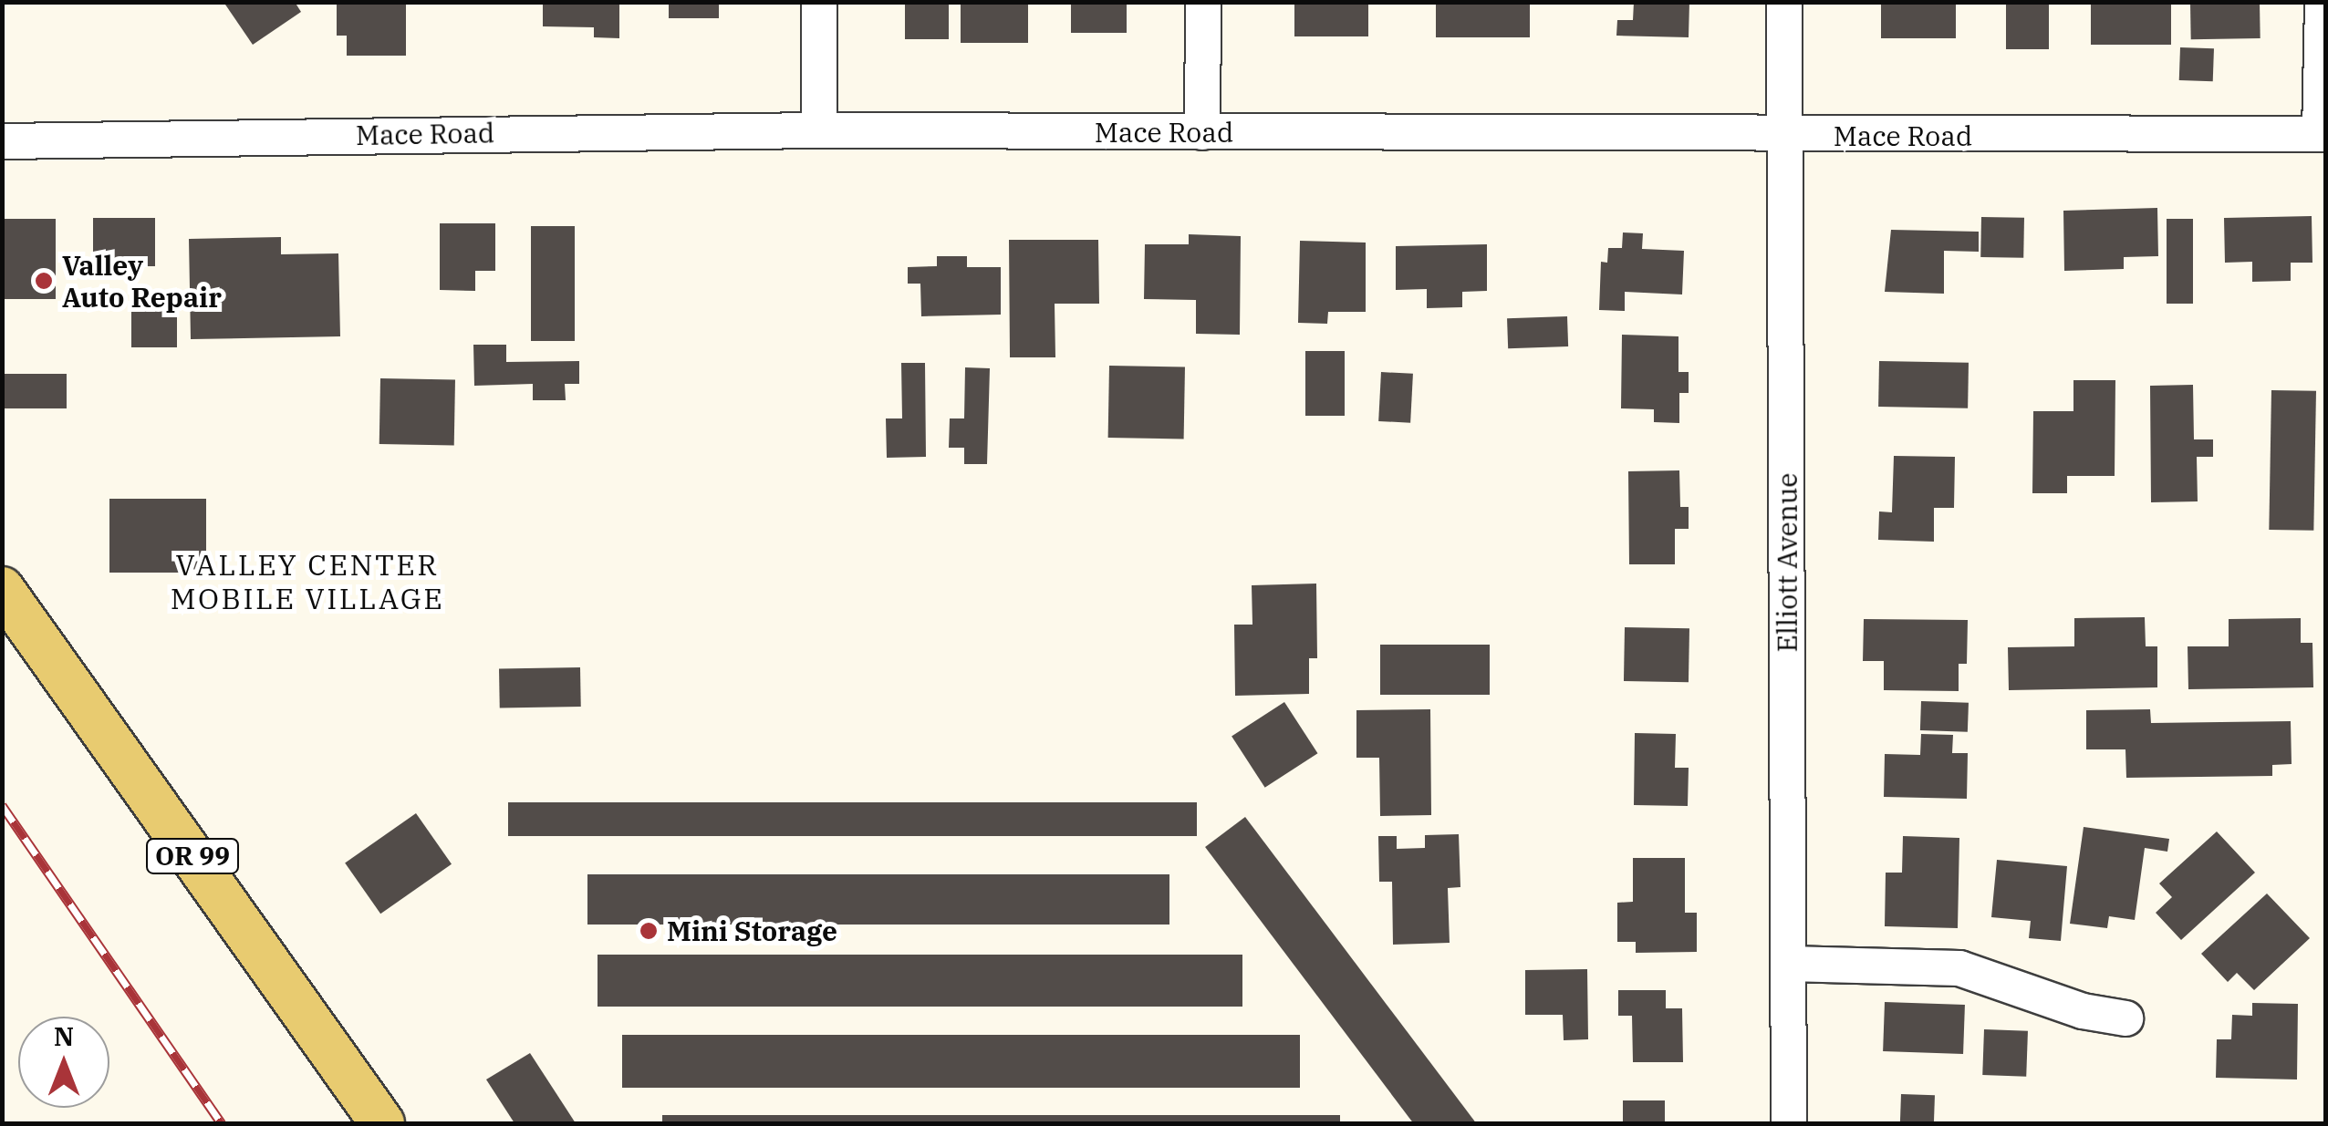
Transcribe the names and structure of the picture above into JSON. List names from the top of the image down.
{
  "streets": {
    "main road": ["OR 99"],
    "street": ["Mace Road", "Elliott Avenue"]
  },
  "crossings": [
    ["Mace Road", "Elliott Avenue"]
  ],
  "districts": ["VALLEY CENTER MOBILE VILLAGE"],
  "places": ["Valley Auto Repair", "Mini Storage"],
  "north": "top"
}
